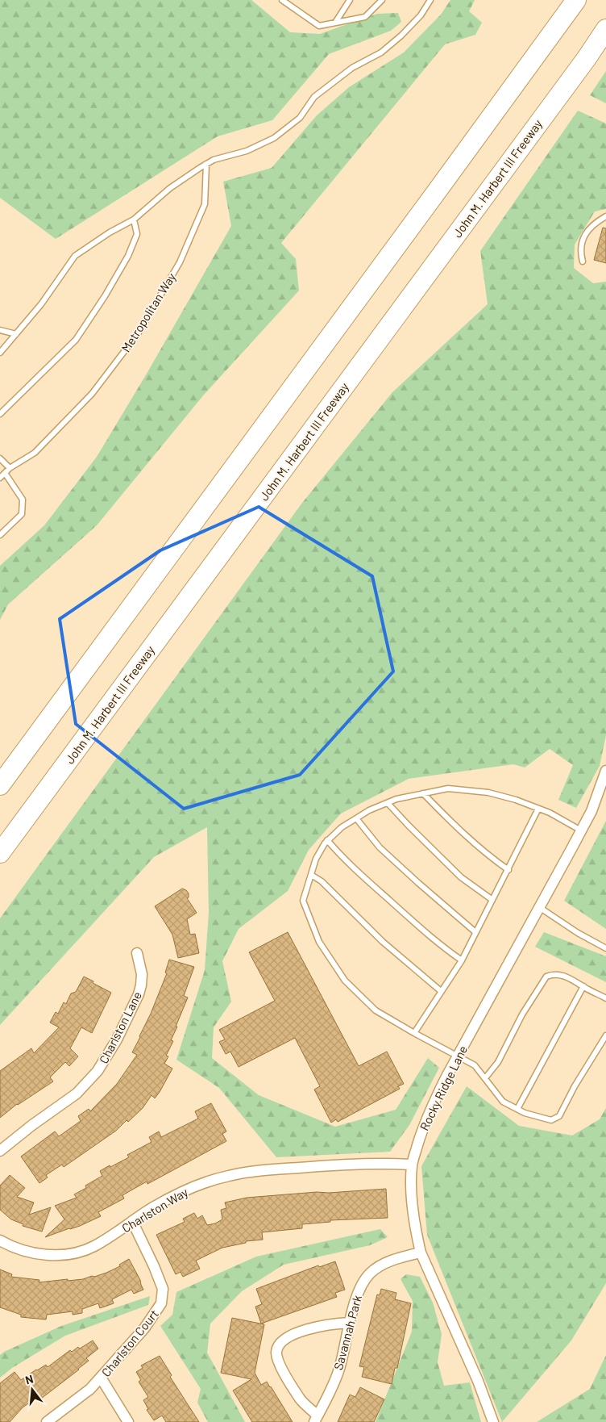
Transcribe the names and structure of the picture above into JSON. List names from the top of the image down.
{
  "streets": {
    "highway": ["John M. Harbert III Freeway"],
    "street": [
      "Charlston Lane",
      "Rocky Ridge Lane",
      "Charlston Way",
      "Savannah Park",
      "Charlston Court"
    ],
    "lane": ["Metropolitan Way"]
  },
  "crossings": [
    ["Rocky Ridge Lane", "Charlston Way"],
    ["Rocky Ridge Lane", "Savannah Park"],
    ["Charlston Way", "Charlston Court"]
  ],
  "north": "top"
}
